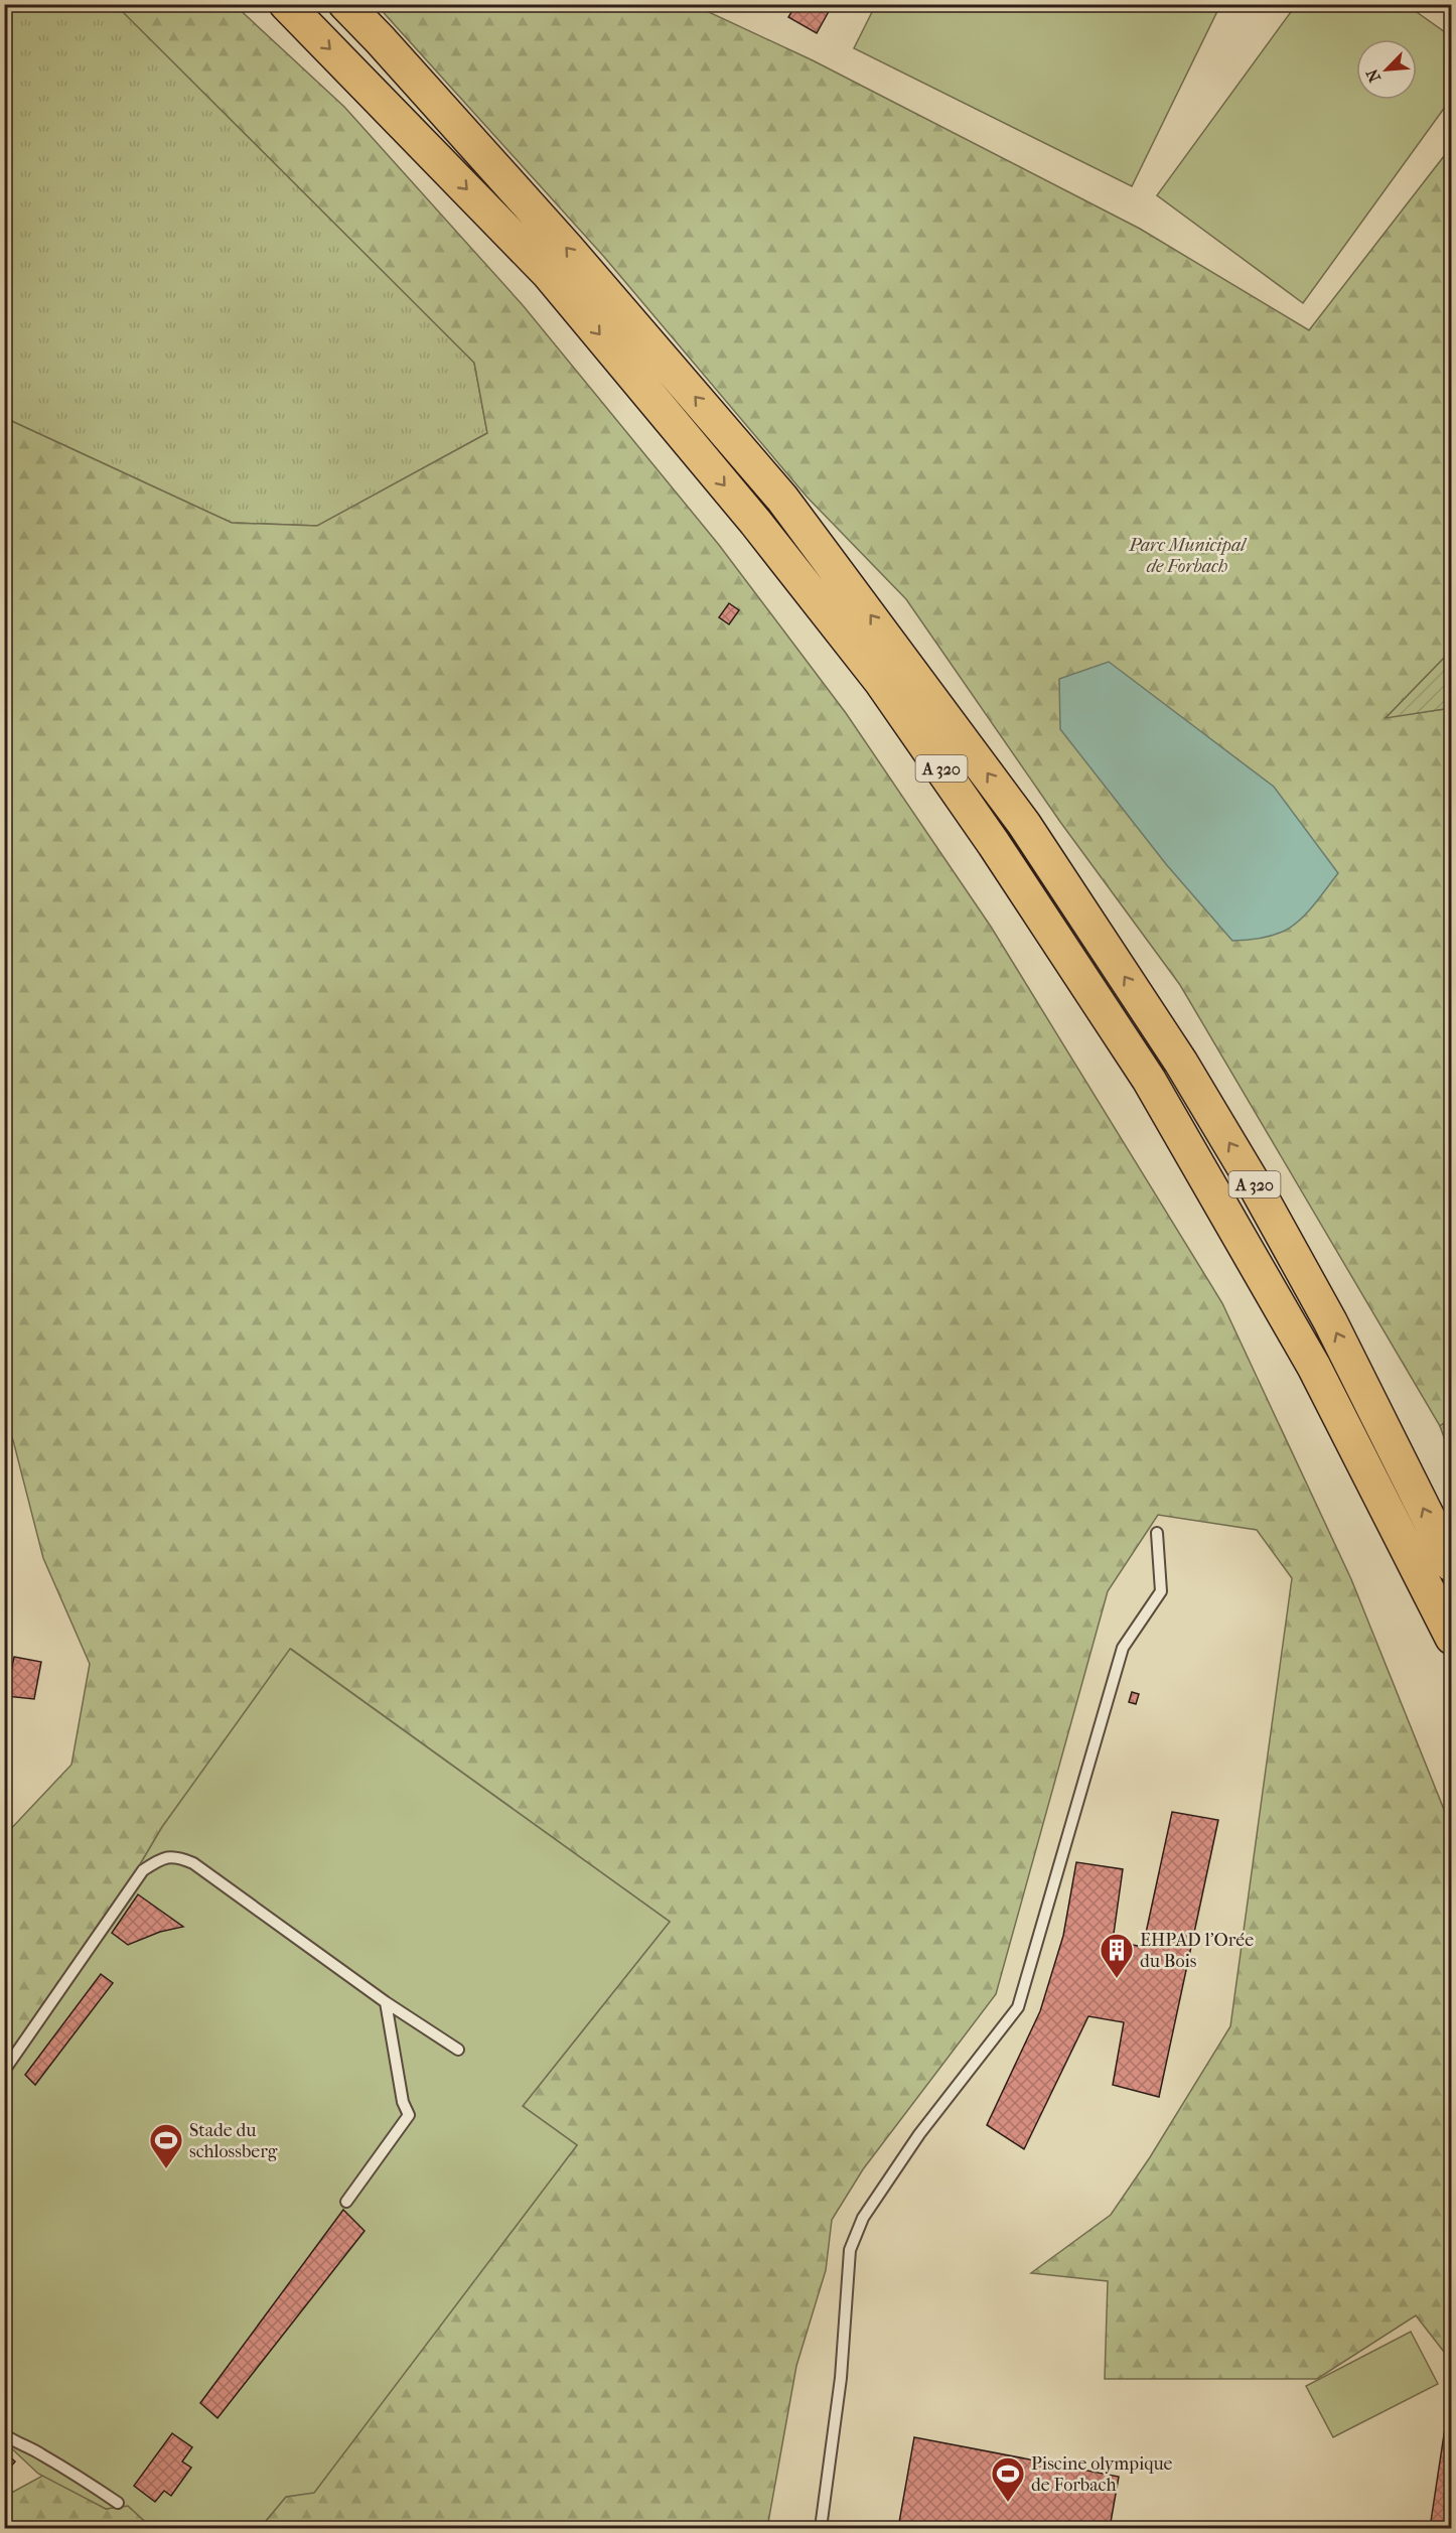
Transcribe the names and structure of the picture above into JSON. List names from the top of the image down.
{
  "streets": {
    "highway": ["A 320"]
  },
  "parks": ["Parc Municipal de Forbach"],
  "places": {
    "building": ["EHPAD l'Orée du Bois"],
    "sports": ["Stade du schlossberg", "Piscine olympique de Forbach"]
  },
  "north": "bottom left"
}
